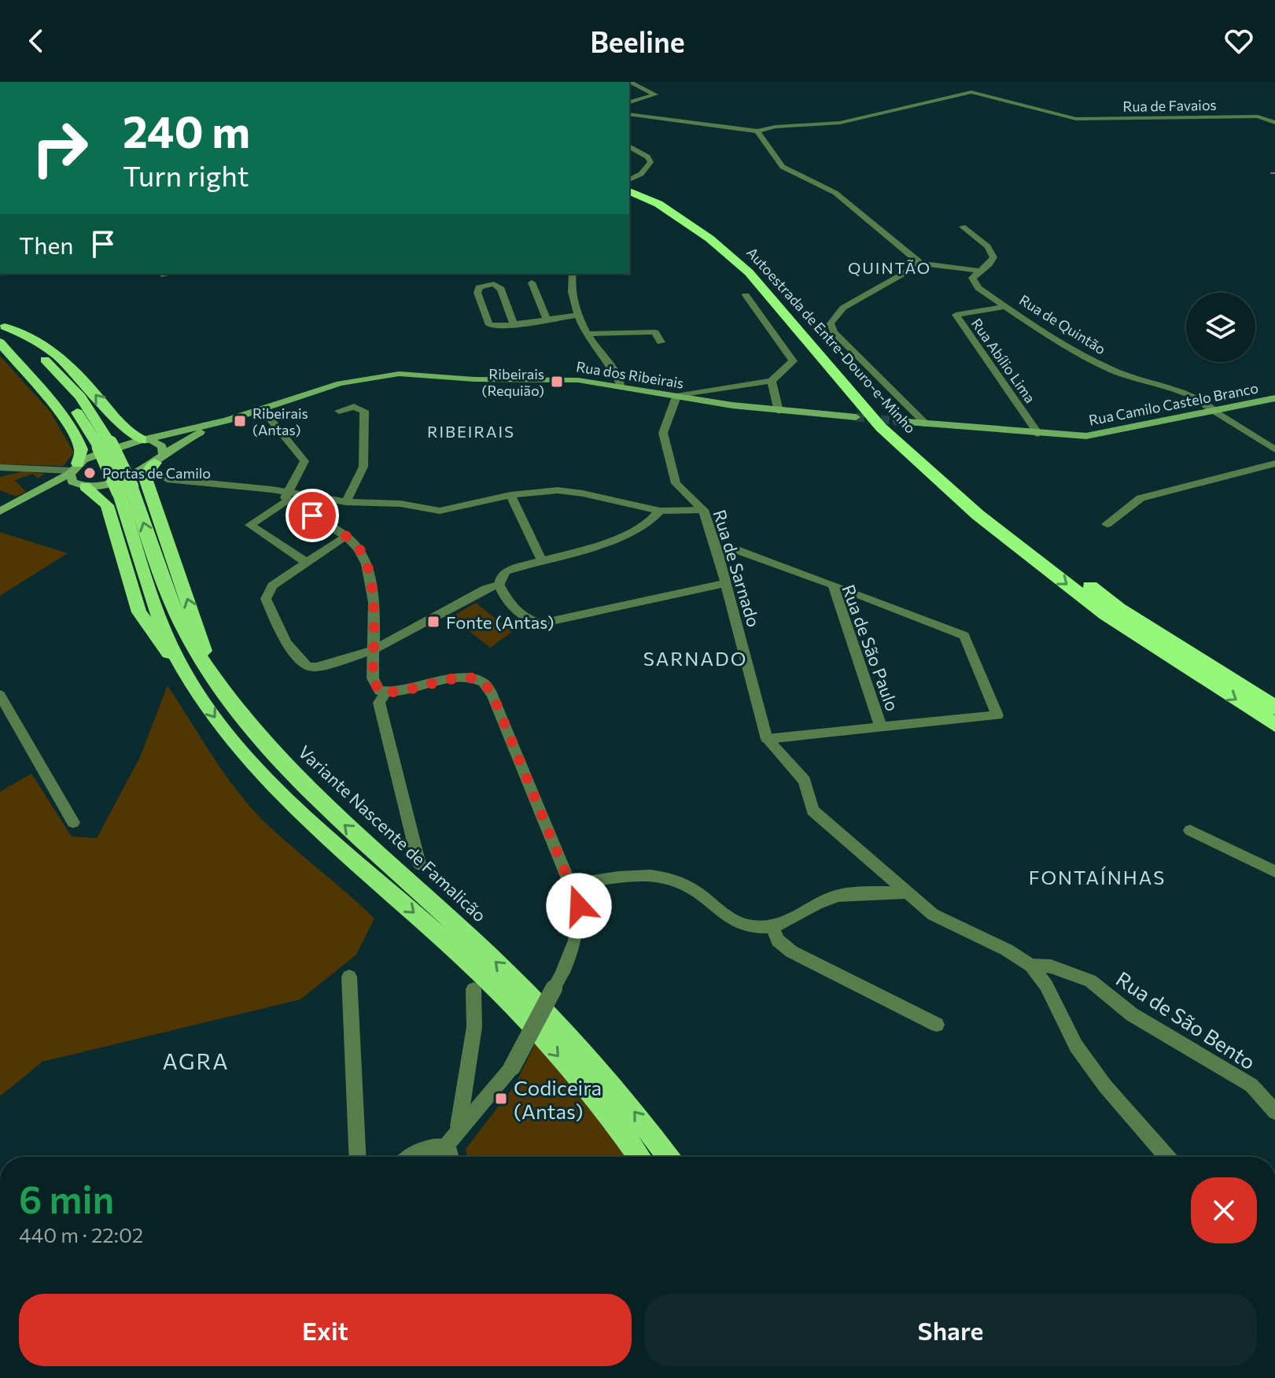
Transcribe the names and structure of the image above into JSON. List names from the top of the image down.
{
  "streets": {
    "highway": ["Autoestrada de Entre-Douro-e-Minho", "Variante Nascente de Famalicão"],
    "main road": ["Rua dos Ribeirais", "Rua Camilo Castelo Branco"],
    "street": [
      "Rua de Favaios",
      "Rua de Quintão",
      "Rua Abílio Lima",
      "Rua de Sarnado",
      "Rua de São Paulo",
      "Rua de São Bento"
    ]
  },
  "crossings": [
    ["Rua de Quintão", "Rua Abílio Lima"],
    ["Rua de Quintão", "Rua Camilo Castelo Branco"],
    ["Rua Abílio Lima", "Rua Camilo Castelo Branco"],
    ["Rua dos Ribeirais", "Rua de Sarnado"],
    ["Rua de Sarnado", "Rua de São Paulo"],
    ["Rua de Sarnado", "Rua de São Bento"]
  ],
  "districts": [
    "QUINTÃO",
    "RIBEIRAIS",
    "SARNADO",
    "FONTAÍNHAS",
    "AGRA"
  ],
  "places": {
    "transit": [
      "Ribeirais (Requião)",
      "Ribeirais (Antas)",
      "Fonte (Antas)",
      "Codiceira (Antas)"
    ],
    "other": ["Portas de Camilo"]
  },
  "page": {
    "header": "Beeline",
    "turn": ["240 m", "Turn right"],
    "then": "Then",
    "heading": ["6 min", "440 m · 22:02"],
    "buttons": ["Exit", "Share"]
  }
}
